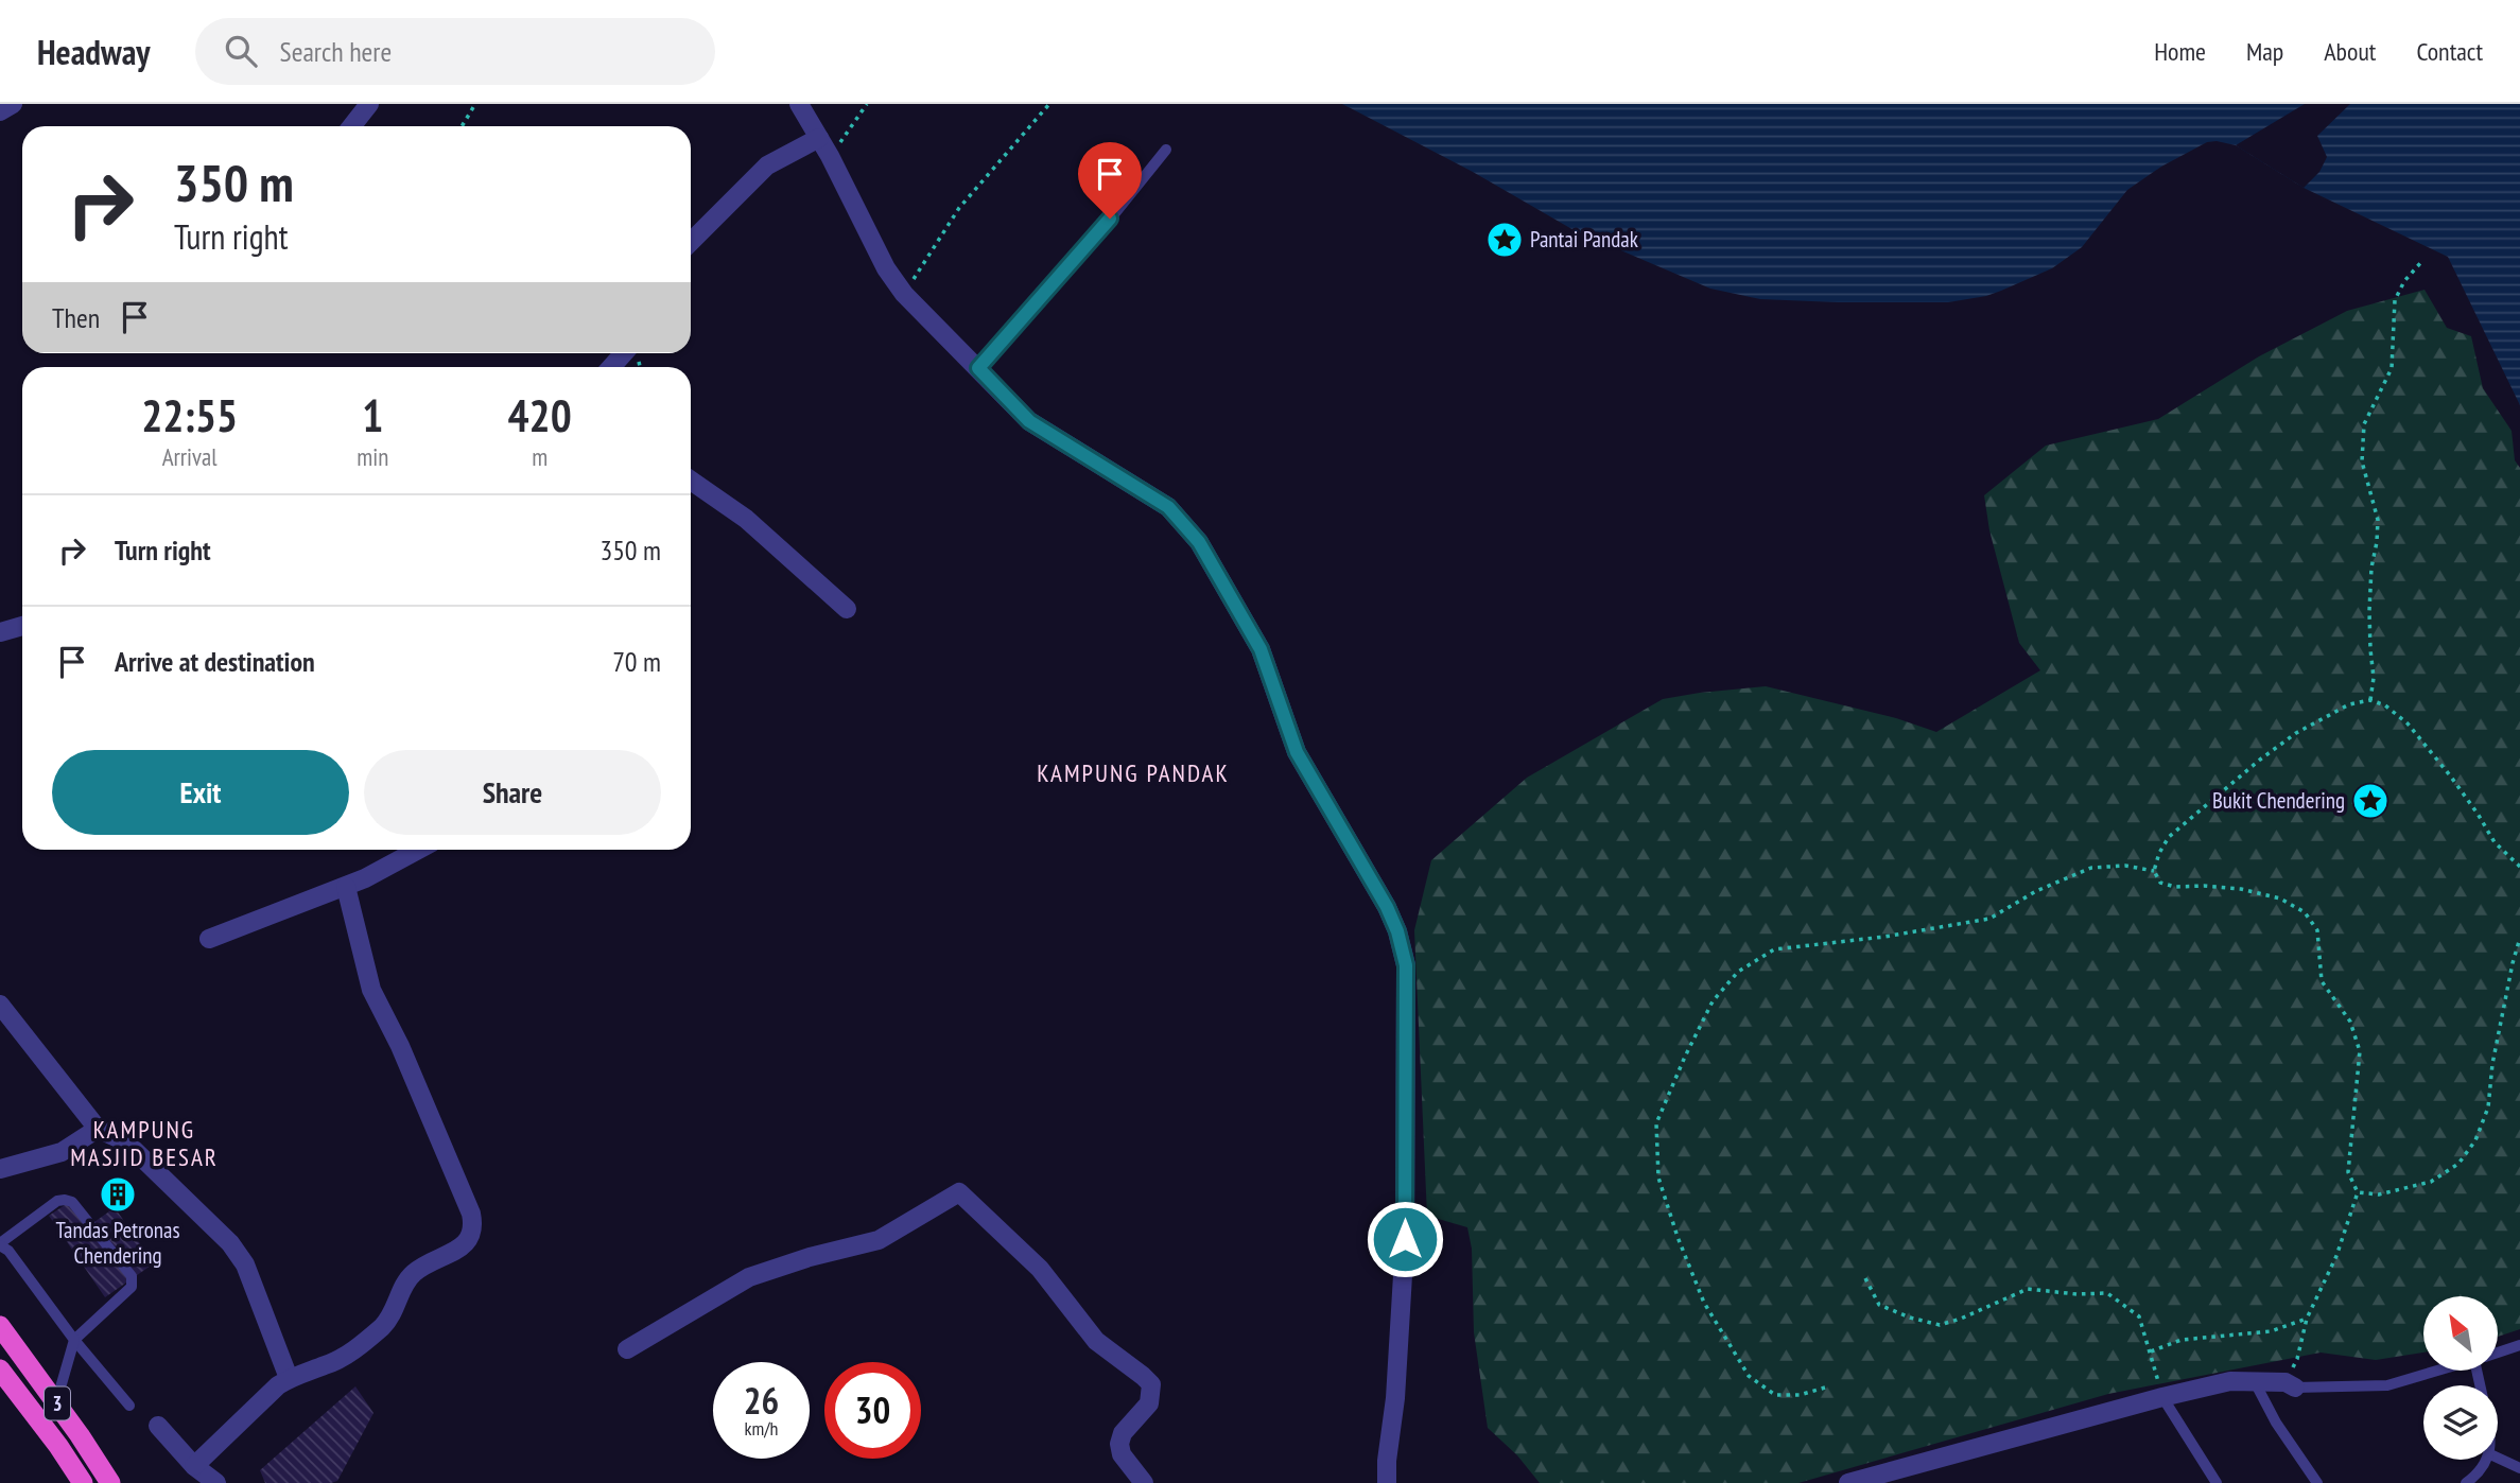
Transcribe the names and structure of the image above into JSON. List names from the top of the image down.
{
  "streets": {
    "highway": ["3"]
  },
  "districts": ["KAMPUNG PANDAK", "KAMPUNG MASJID BESAR"],
  "places": {
    "place": ["Pantai Pandak", "Bukit Chendering"],
    "building": ["Tandas Petronas Chendering"]
  },
  "north": "top left",
  "page": {
    "header": "Headway",
    "search": "Search here",
    "nav": [
      "Home",
      "Map",
      "About",
      "Contact"
    ],
    "turn": ["350 m", "Turn right"],
    "then": "Then",
    "eta": [
      "22:55",
      "Arrival",
      "1",
      "min",
      "420",
      "m"
    ],
    "list": [
      {
        "name": "Turn right",
        "value": "350 m"
      },
      {
        "name": "Arrive at destination",
        "value": "70 m"
      }
    ],
    "buttons": ["Exit", "Share"],
    "speed": "26 km/h",
    "limit": "30"
  }
}
